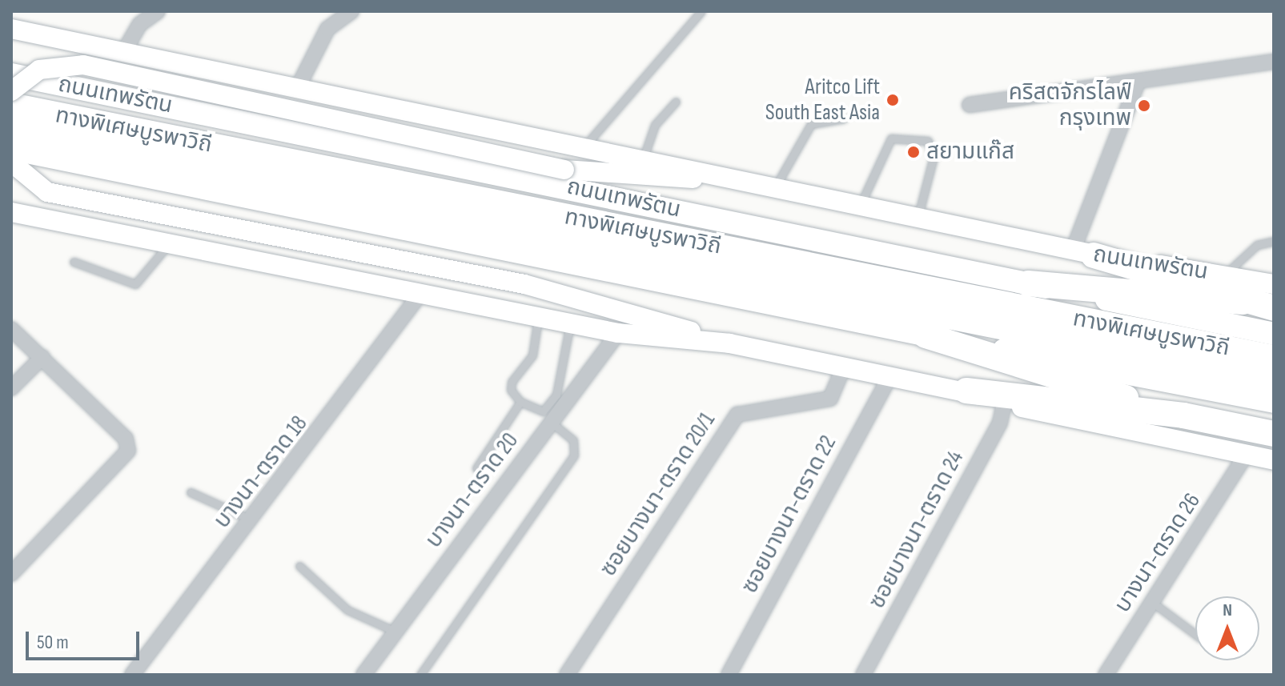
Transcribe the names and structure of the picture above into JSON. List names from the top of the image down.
{
  "streets": {
    "highway": ["ถนนเทพรัตน", "ทางพิเศษบูรพาวิถี"],
    "street": [
      "บางนา-ตราด 18",
      "บางนา-ตราด 20",
      "ซอยบางนา-ตราด 20/1",
      "ซอยบางนา-ตราด 22",
      "ซอยบางนา-ตราด 24",
      "บางนา-ตราด 26"
    ]
  },
  "places": ["Aritco Lift South East Asia", "คริสตจักรไลฟ์ กรุงเทพ", "สยามแก๊ส"],
  "scale_bar": "50 m",
  "north": "top"
}
